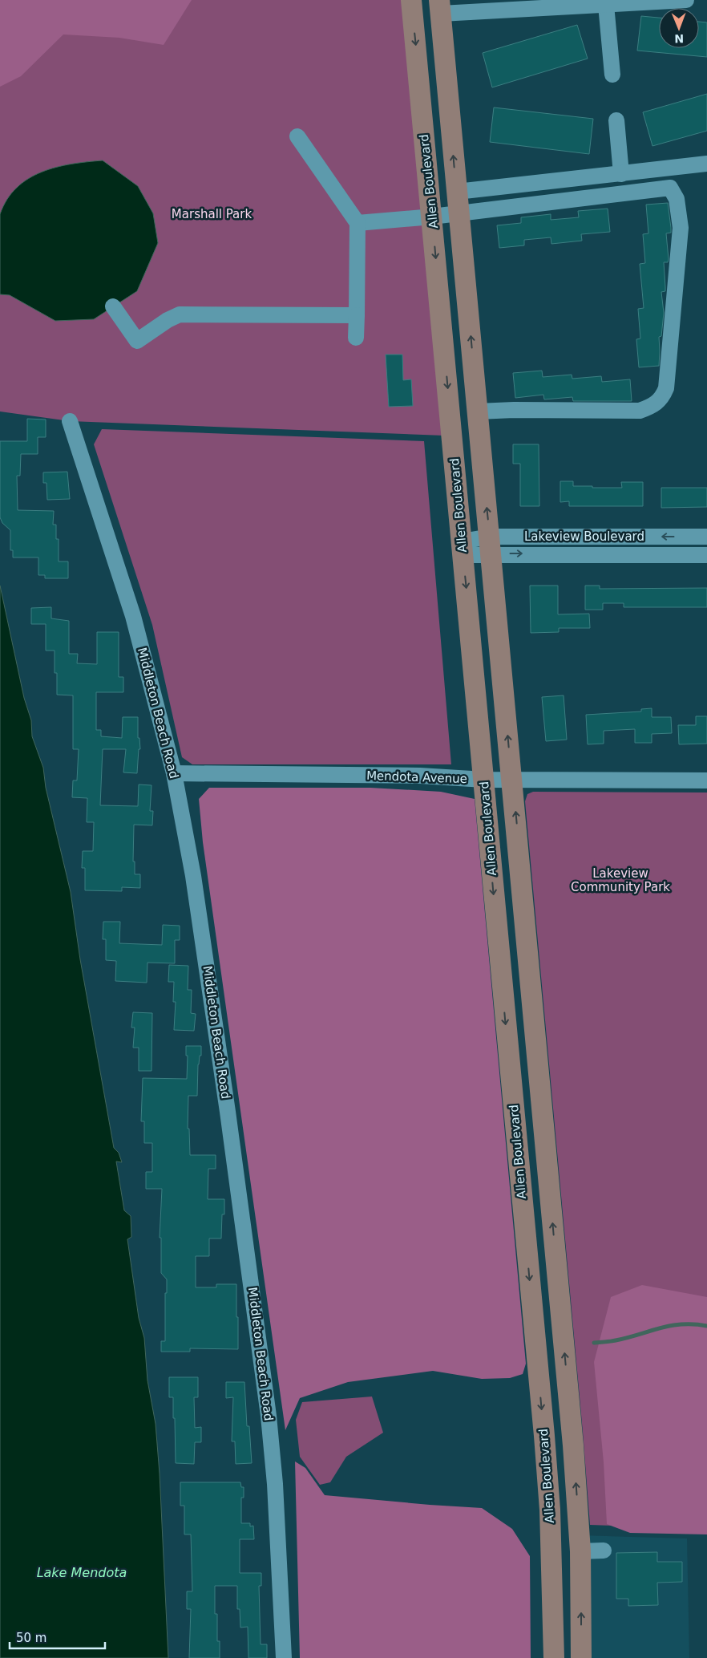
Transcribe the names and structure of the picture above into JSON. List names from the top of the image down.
{
  "streets": {
    "main road": ["Allen Boulevard"],
    "street": ["Lakeview Boulevard", "Middleton Beach Road", "Mendota Avenue"]
  },
  "crossings": [
    ["Allen Boulevard", "Lakeview Boulevard"],
    ["Allen Boulevard", "Mendota Avenue"],
    ["Middleton Beach Road", "Mendota Avenue"]
  ],
  "water": ["Lake Mendota"],
  "parks": ["Marshall Park", "Lakeview Community Park"],
  "scale_bar": "50 m",
  "north": "bottom"
}
